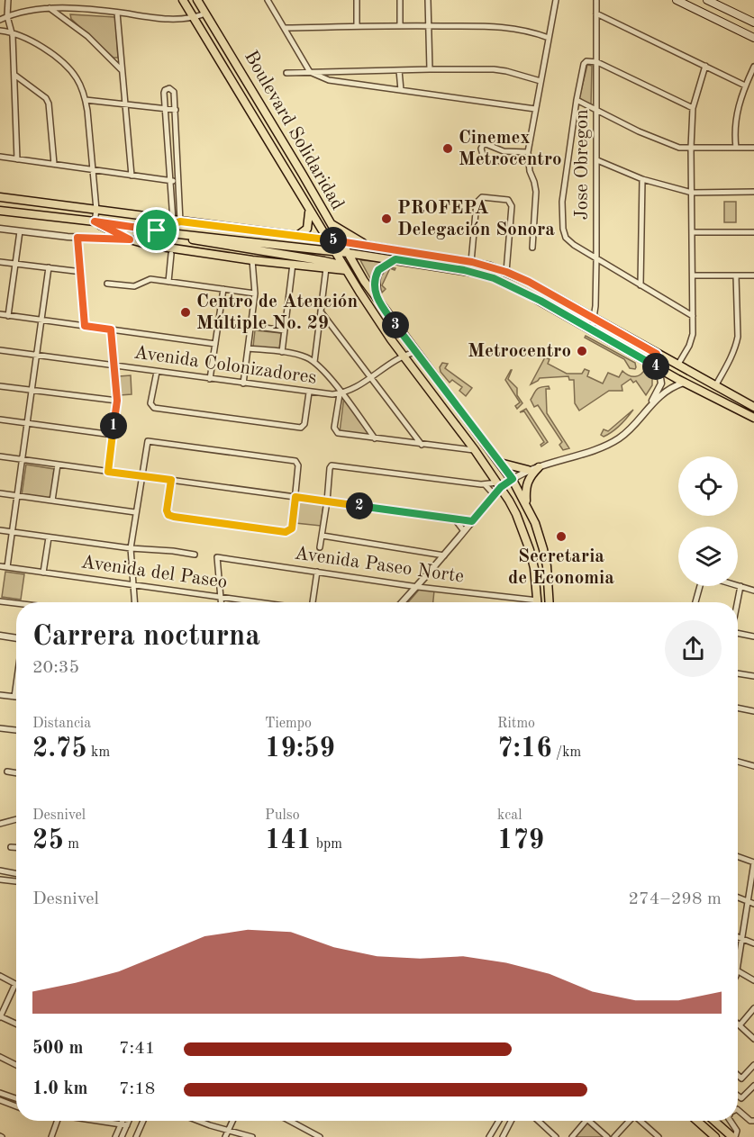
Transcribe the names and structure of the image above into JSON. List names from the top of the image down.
{
  "streets": {
    "main road": ["Boulevard Solidaridad"],
    "street": [
      "Jose Obregon",
      "Avenida Colonizadores",
      "Avenida Paseo Norte",
      "Avenida del Paseo"
    ]
  },
  "crossings": [
    ["Boulevard Solidaridad", "Avenida Colonizadores"],
    ["Avenida Paseo Norte", "Avenida del Paseo"]
  ],
  "places": [
    "Cinemex Metrocentro",
    "PROFEPA Delegación Sonora",
    "Centro de Atención Múltiple No. 29",
    "Metrocentro",
    "Secretaria de Economia"
  ],
  "page": {
    "pins": [
      "5",
      "3",
      "4",
      "1",
      "2"
    ],
    "heading": ["Carrera nocturna", "20:35"],
    "stats": [
      ["Distancia", "2.75 km"],
      ["Tiempo", "19:59"],
      ["Ritmo", "7:16 /km"],
      ["Desnivel", "25 m"],
      ["Pulso", "141 bpm"],
      ["kcal", "179"]
    ],
    "chart": ["Desnivel", "274–298 m"],
    "list": [
      {
        "name": "500 m",
        "note": "7:41"
      },
      {
        "name": "1.0 km",
        "note": "7:18"
      }
    ]
  }
}
